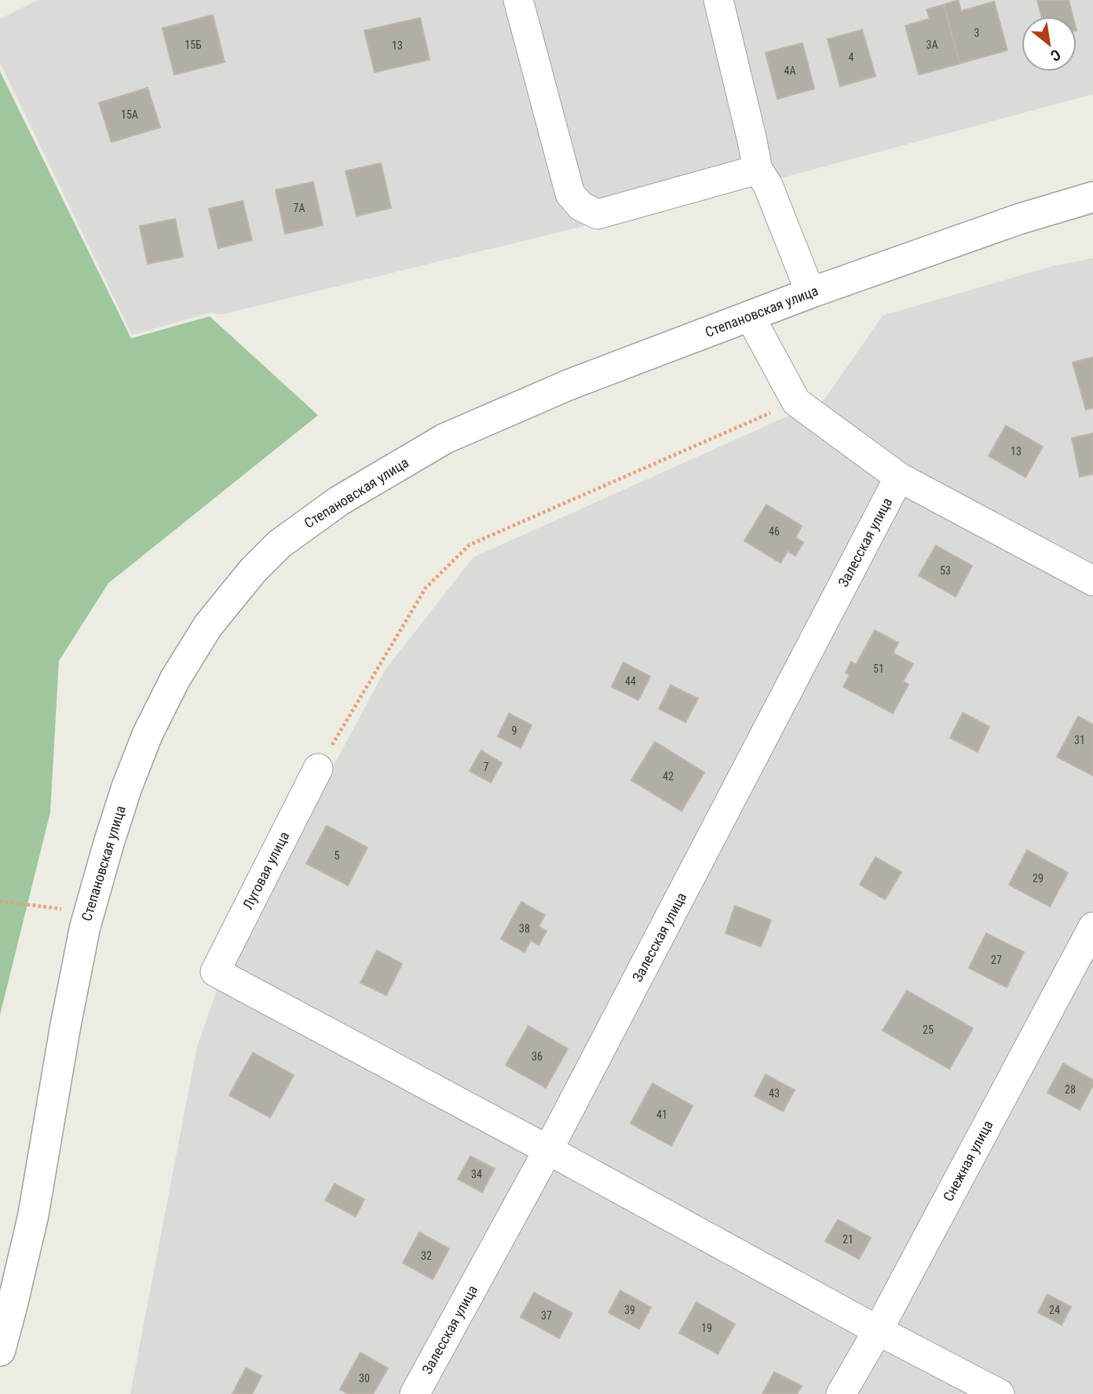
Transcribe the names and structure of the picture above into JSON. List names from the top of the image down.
{
  "streets": {
    "street": [
      "Степановская улица",
      "Залесская улица",
      "Луговая улица",
      "Снежная улица"
    ]
  },
  "crossings": [
    ["Залесская улица", "Луговая улица"]
  ],
  "house_numbers": [
    "3",
    "15Б",
    "3А",
    "13",
    "4",
    "4А",
    "15А",
    "7А",
    "13",
    "46",
    "53",
    "51",
    "44",
    "9",
    "31",
    "7",
    "42",
    "5",
    "29",
    "38",
    "27",
    "25",
    "36",
    "28",
    "43",
    "41",
    "34",
    "21",
    "32",
    "39",
    "24",
    "37",
    "19",
    "30"
  ],
  "north": "bottom right"
}
